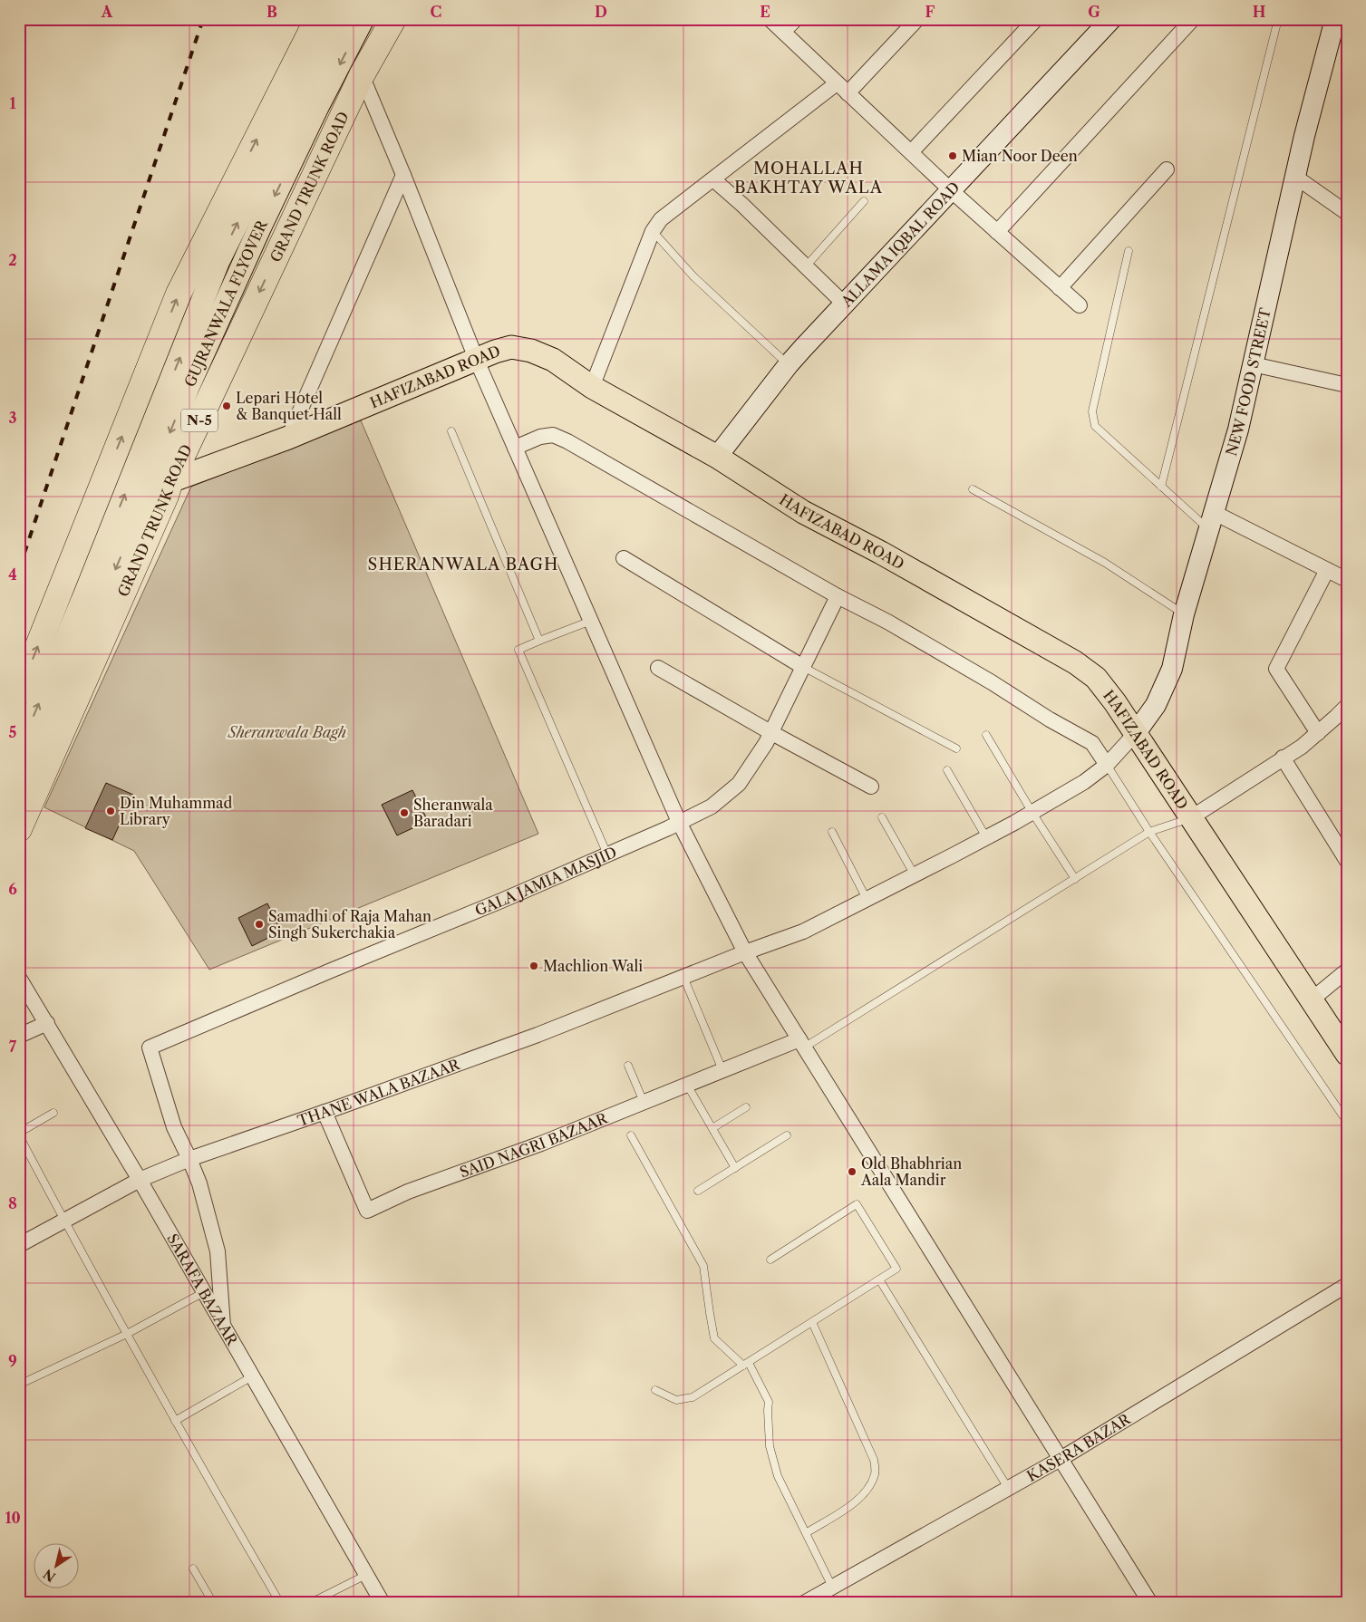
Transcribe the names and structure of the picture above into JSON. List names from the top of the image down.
{
  "streets": {
    "highway": ["GRAND TRUNK ROAD", "N-5"],
    "main road": ["GUJRANWALA FLYOVER", "HAFIZABAD ROAD"],
    "street": [
      "ALLAMA IQBAL ROAD",
      "NEW FOOD STREET",
      "GALA JAMIA MASJID",
      "THANE WALA BAZAAR",
      "SAID NAGRI BAZAAR",
      "SARAFA BAZAAR",
      "KASERA BAZAR"
    ]
  },
  "crossings": [
    ["GRAND TRUNK ROAD", "HAFIZABAD ROAD"],
    ["ALLAMA IQBAL ROAD", "HAFIZABAD ROAD"],
    ["HAFIZABAD ROAD", "NEW FOOD STREET"],
    ["HAFIZABAD ROAD", "THANE WALA BAZAAR"],
    ["NEW FOOD STREET", "THANE WALA BAZAAR"],
    ["GALA JAMIA MASJID", "THANE WALA BAZAAR"],
    ["THANE WALA BAZAAR", "SAID NAGRI BAZAAR"],
    ["THANE WALA BAZAAR", "SARAFA BAZAAR"]
  ],
  "districts": ["MOHALLAH BAKHTAY WALA", "SHERANWALA BAGH"],
  "parks": ["Sheranwala Bagh"],
  "places": [
    "Mian Noor Deen",
    "Lepari Hotel & Banquet Hall",
    "Din Muhammad Library",
    "Sheranwala Baradari",
    "Samadhi of Raja Mahan Singh Sukerchakia",
    "Machlion Wali",
    "Old Bhabhrian Aala Mandir"
  ],
  "north": "bottom left",
  "grid": {
    "columns": [
      "A",
      "B",
      "C",
      "D",
      "E",
      "F",
      "G",
      "H"
    ],
    "rows": [
      "1",
      "2",
      "3",
      "4",
      "5",
      "6",
      "7",
      "8",
      "9",
      "10"
    ]
  }
}
